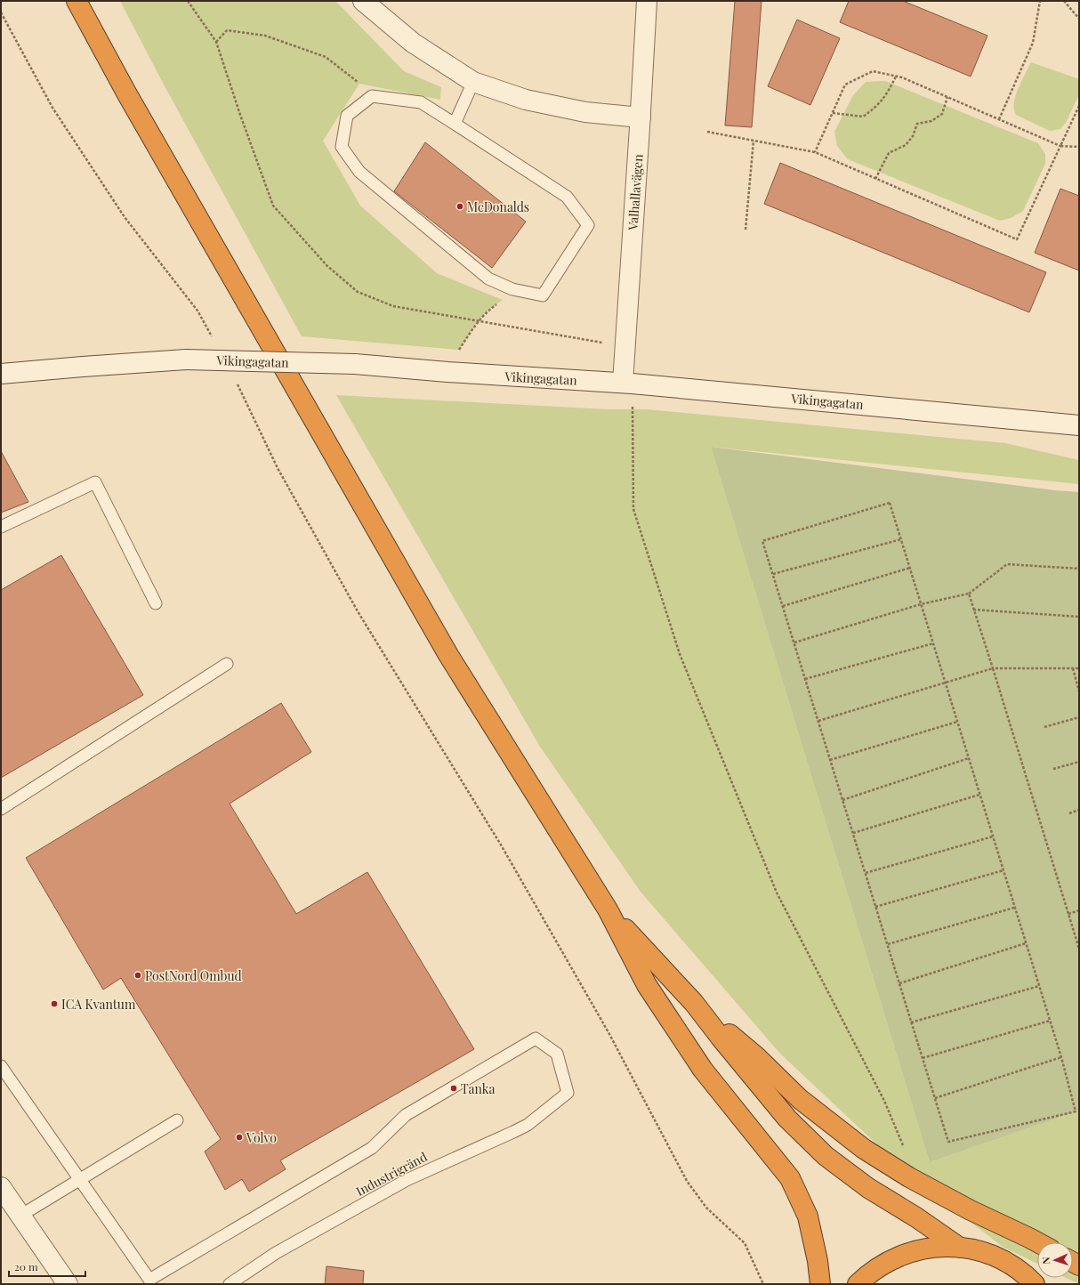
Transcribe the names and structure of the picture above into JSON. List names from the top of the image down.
{
  "streets": {
    "street": ["Valhallavägen", "Vikingagatan"],
    "lane": ["Industrigränd"]
  },
  "crossings": [
    ["Valhallavägen", "Vikingagatan"]
  ],
  "places": [
    "McDonalds",
    "PostNord Ombud",
    "ICA Kvantum",
    "Tanka",
    "Volvo"
  ],
  "scale_bar": "20 m",
  "north": "left"
}
